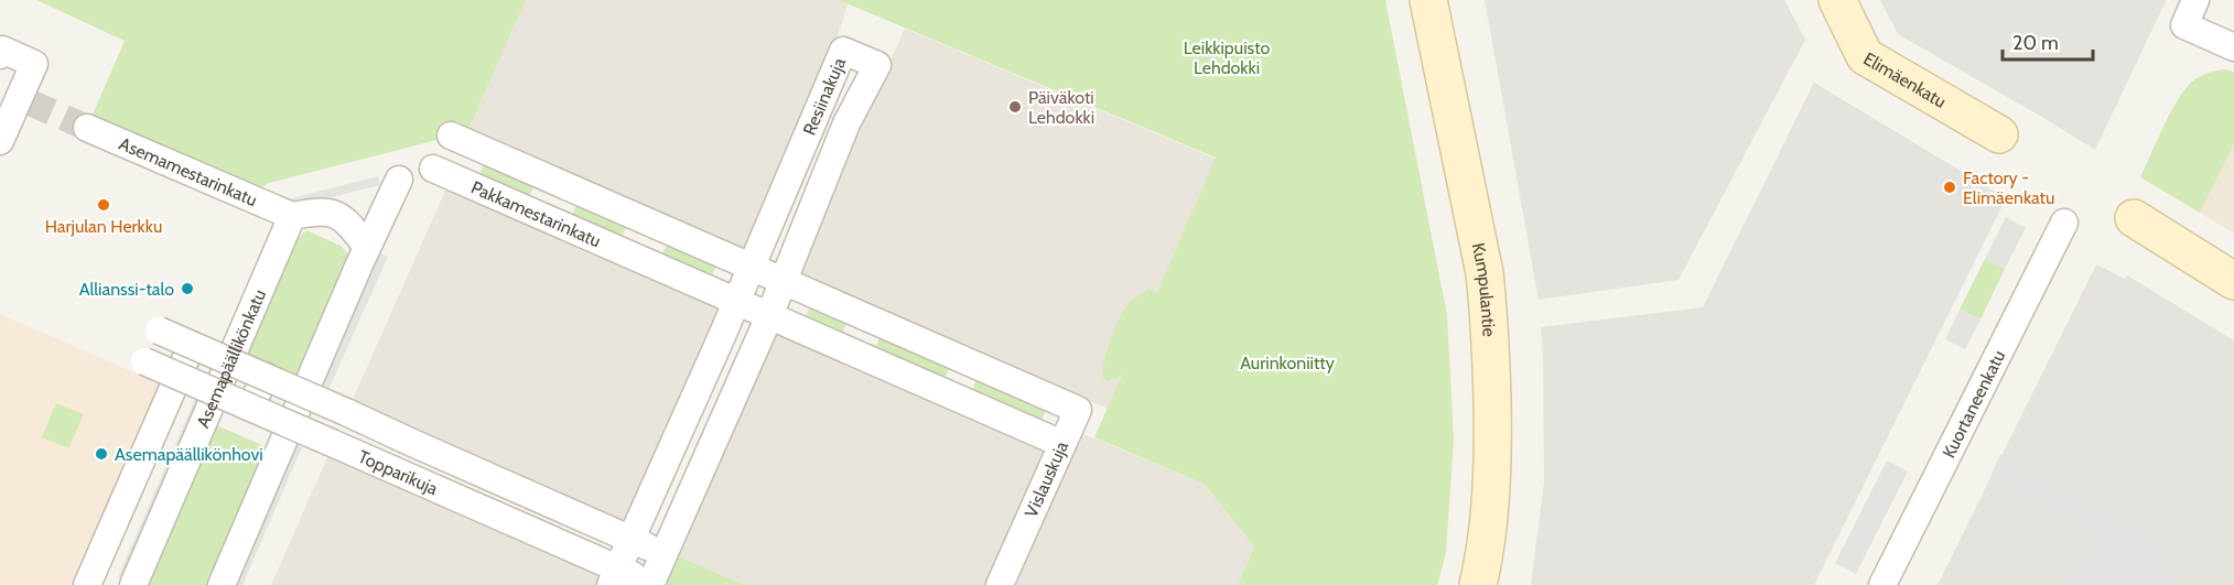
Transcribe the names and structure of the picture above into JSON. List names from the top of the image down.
{
  "streets": {
    "main road": ["Elimäenkatu", "Kumpulantie"],
    "street": [
      "Resiinakuja",
      "Asemamestarinkatu",
      "Pakkamestarinkatu",
      "Asemapäällikönkatu",
      "Kuortaneenkatu",
      "Topparikuja",
      "Vislauskuja"
    ]
  },
  "crossings": [
    ["Resiinakuja", "Pakkamestarinkatu"],
    ["Resiinakuja", "Topparikuja"],
    ["Asemamestarinkatu", "Asemapäällikönkatu"],
    ["Pakkamestarinkatu", "Vislauskuja"]
  ],
  "parks": ["Leikkipuisto Lehdokki", "Aurinkoniitty"],
  "places": [
    "Päiväkoti Lehdokki",
    "Factory - Elimäenkatu",
    "Harjulan Herkku",
    "Allianssi-talo",
    "Asemapäällikönhovi"
  ],
  "scale_bar": "20 m"
}
